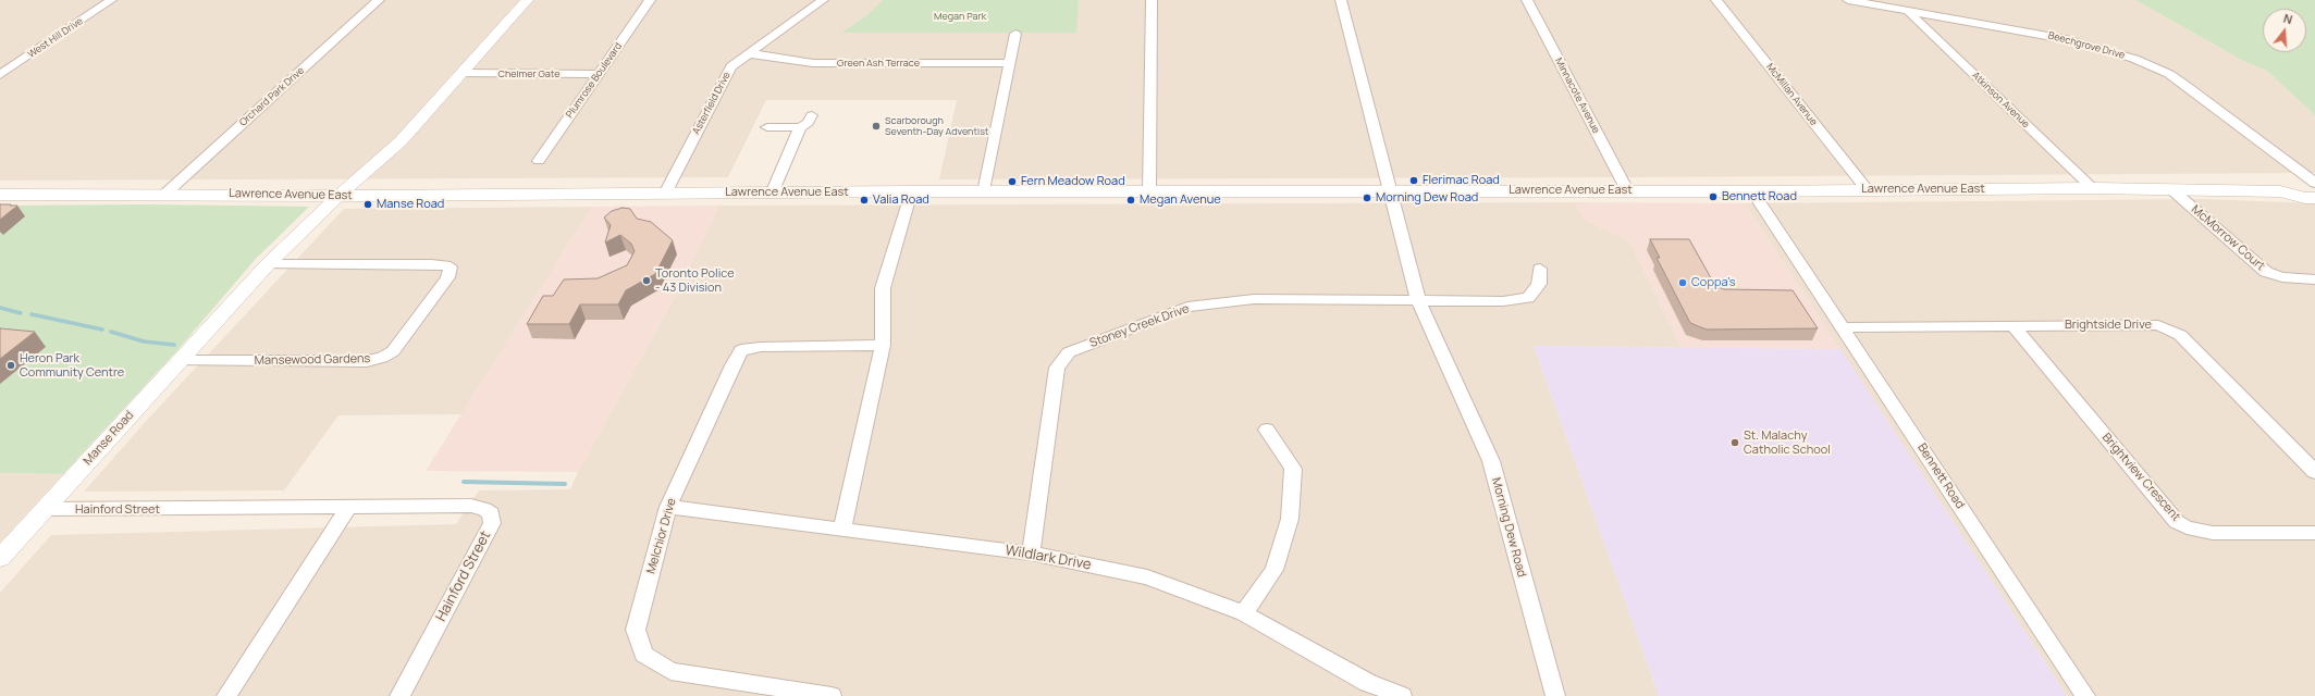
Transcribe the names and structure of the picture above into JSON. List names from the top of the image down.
{
  "streets": {
    "main road": ["Lawrence Avenue East"],
    "street": [
      "West Hill Drive",
      "Beechgrove Drive",
      "Green Ash Terrace",
      "Chelmer Gate",
      "Plumrose Boulevard",
      "McMillan Avenue",
      "Minnacote Avenue",
      "Orchard Park Drive",
      "Atkinson Avenue",
      "Asterfield Drive",
      "McMorrow Court",
      "Brightside Drive",
      "Stoney Creek Drive",
      "Mansewood Gardens",
      "Manse Road",
      "Bennett Road",
      "Brightview Crescent",
      "Hainford Street",
      "Morning Dew Road",
      "Melchior Drive",
      "Wildlark Drive"
    ]
  },
  "crossings": [
    ["Beechgrove Drive", "Atkinson Avenue"],
    ["Beechgrove Drive", "Lawrence Avenue East"],
    ["Green Ash Terrace", "Asterfield Drive"],
    ["Chelmer Gate", "Plumrose Boulevard"],
    ["Chelmer Gate", "Manse Road"],
    ["McMillan Avenue", "Lawrence Avenue East"],
    ["Minnacote Avenue", "Lawrence Avenue East"],
    ["Orchard Park Drive", "Lawrence Avenue East"],
    ["Atkinson Avenue", "Lawrence Avenue East"],
    ["Asterfield Drive", "Lawrence Avenue East"],
    ["Lawrence Avenue East", "McMorrow Court"],
    ["Lawrence Avenue East", "Manse Road"],
    ["Lawrence Avenue East", "Bennett Road"],
    ["Lawrence Avenue East", "Morning Dew Road"],
    ["Brightside Drive", "Bennett Road"],
    ["Brightside Drive", "Brightview Crescent"],
    ["Stoney Creek Drive", "Morning Dew Road"],
    ["Stoney Creek Drive", "Wildlark Drive"],
    ["Mansewood Gardens", "Manse Road"],
    ["Manse Road", "Hainford Street"],
    ["Melchior Drive", "Wildlark Drive"]
  ],
  "parks": ["Megan Park"],
  "places": [
    "Scarborough Seventh-Day Adventist",
    "Flerimac Road",
    "Fern Meadow Road",
    "Bennett Road",
    "Morning Dew Road",
    "Valia Road",
    "Megan Avenue",
    "Manse Road",
    "Toronto Police - 43 Division",
    "Coppa's",
    "Heron Park Community Centre",
    "St. Malachy Catholic School"
  ],
  "north": "top"
}
